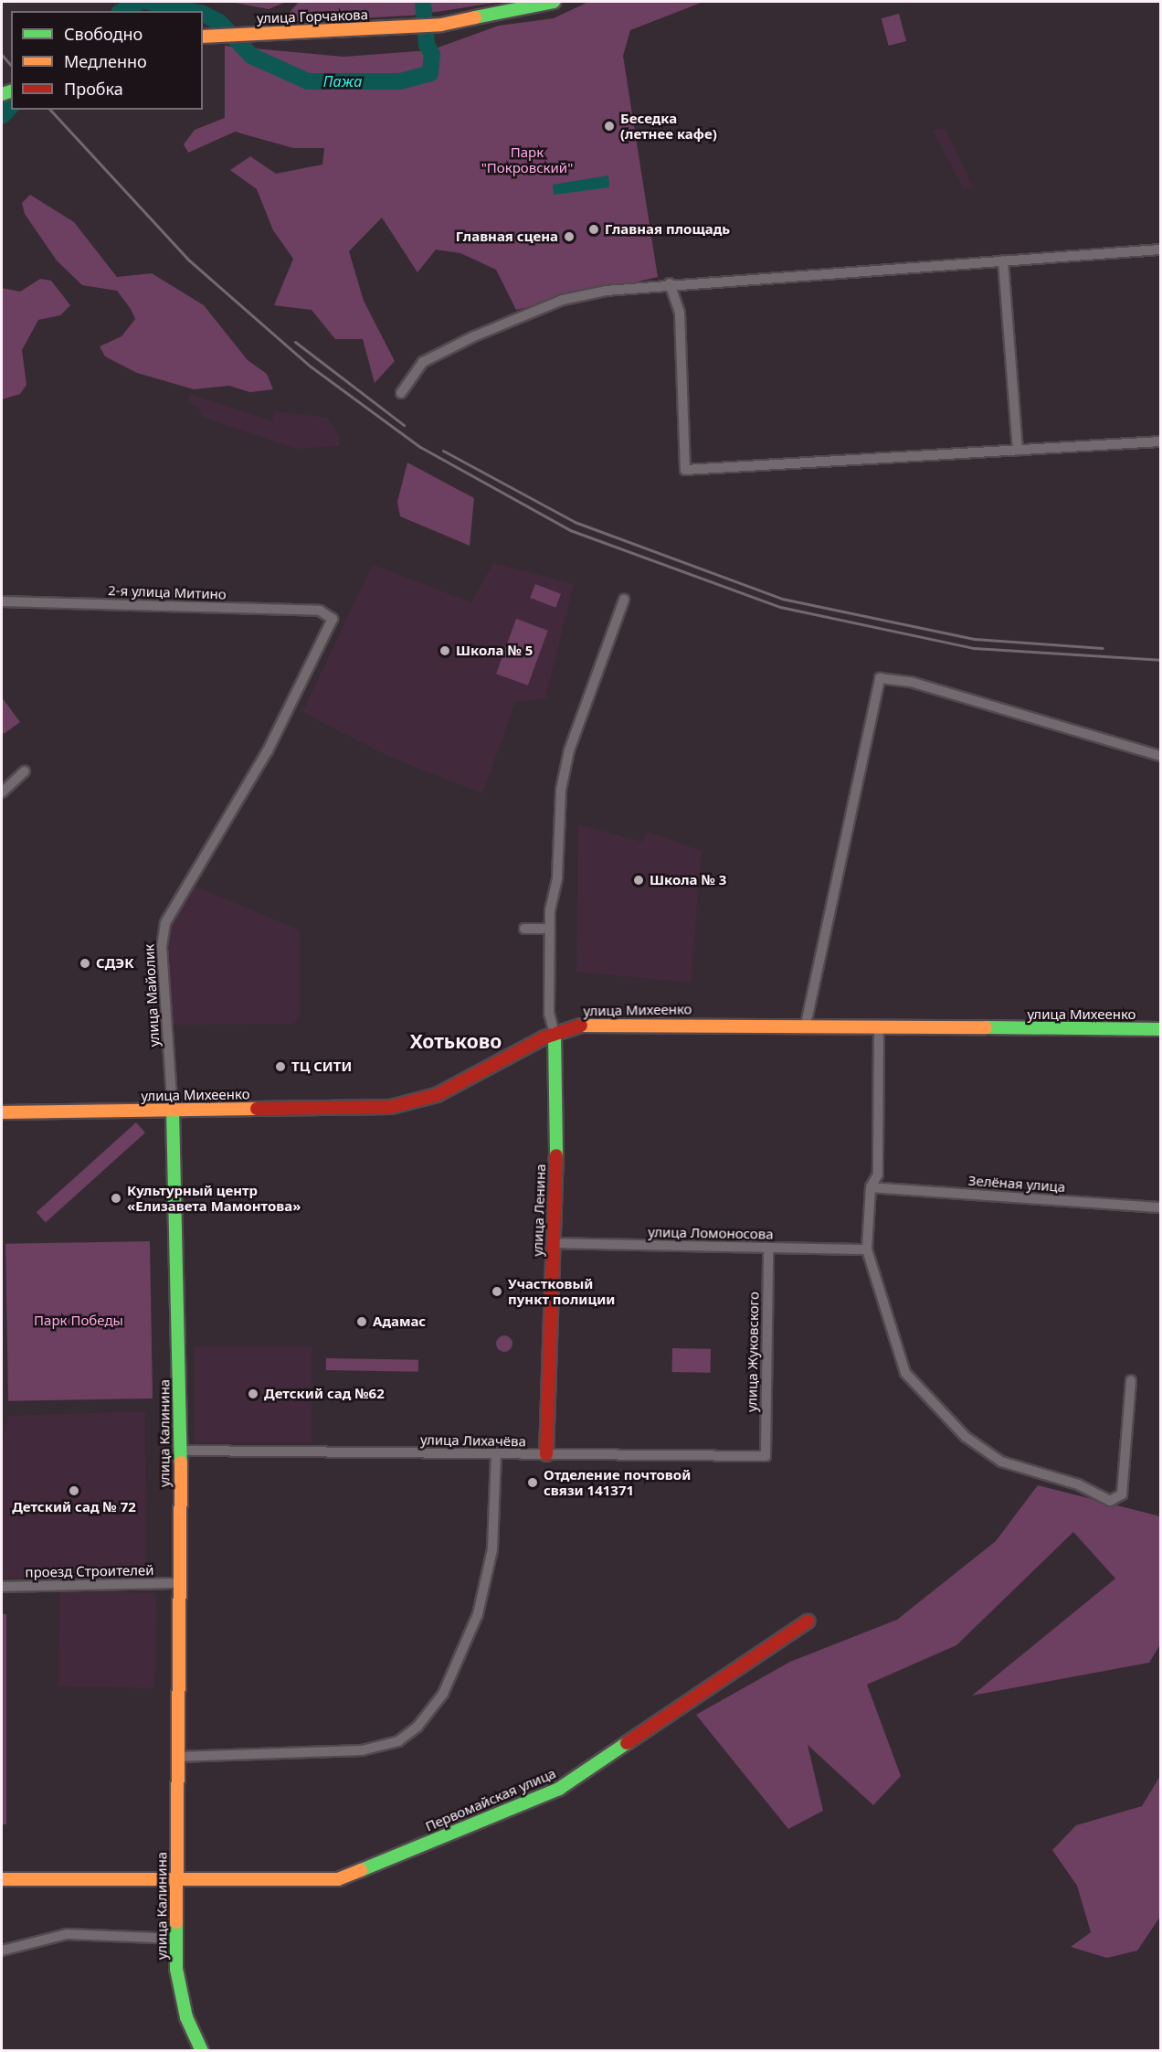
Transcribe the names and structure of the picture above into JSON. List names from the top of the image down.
{
  "streets": {
    "street": [
      "улица Горчакова",
      "2-я улица Митино",
      "улица Майолик",
      "улица Михеенко",
      "Зелёная улица",
      "улица Ленина",
      "улица Ломоносова",
      "улица Жуковского",
      "улица Калинина",
      "улица Лихачёва",
      "проезд Строителей",
      "Первомайская улица"
    ]
  },
  "crossings": [
    ["2-я улица Митино", "улица Майолик"],
    ["улица Майолик", "улица Михеенко"],
    ["улица Майолик", "улица Калинина"],
    ["улица Михеенко", "улица Ленина"],
    ["улица Михеенко", "улица Калинина"],
    ["улица Ленина", "улица Ломоносова"],
    ["улица Ленина", "улица Лихачёва"],
    ["улица Ломоносова", "улица Жуковского"],
    ["улица Жуковского", "улица Лихачёва"],
    ["улица Калинина", "улица Лихачёва"],
    ["улица Калинина", "проезд Строителей"],
    ["улица Калинина", "Первомайская улица"]
  ],
  "districts": ["Хотьково"],
  "water": ["Пажа"],
  "parks": ["Парк \"Покровский\"", "Парк Победы"],
  "places": [
    "Беседка (летнее кафе)",
    "Главная площадь",
    "Главная сцена",
    "Школа № 5",
    "Школа № 3",
    "СДЭК",
    "ТЦ СИТИ",
    "Культурный центр «Елизавета Мамонтова»",
    "Участковый пункт полиции",
    "Адамас",
    "Детский сад №62",
    "Отделение почтовой связи 141371",
    "Детский сад № 72"
  ],
  "legend": ["Свободно", "Медленно", "Пробка"]
}
